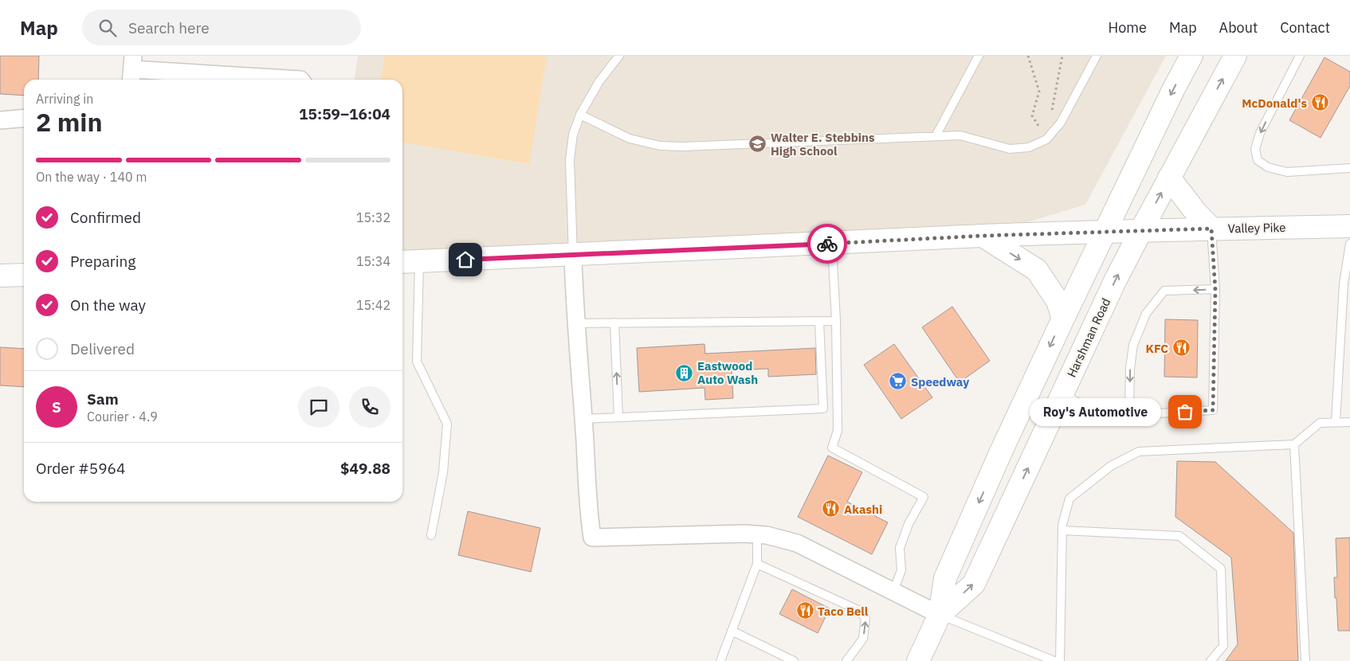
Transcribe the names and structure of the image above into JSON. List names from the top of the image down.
{
  "streets": {
    "main road": ["Valley Pike", "Harshman Road"]
  },
  "crossings": [
    ["Valley Pike", "Harshman Road"]
  ],
  "places": {
    "restaurant": [
      "McDonald's",
      "KFC",
      "Akashi",
      "Taco Bell"
    ],
    "school or university": ["Walter E. Stebbins High School"],
    "building": ["Eastwood Auto Wash"],
    "supermarket": ["Speedway"],
    "other": ["Roy's Automotive"]
  },
  "page": {
    "header": "Map",
    "search": "Search here",
    "nav": [
      "Home",
      "Map",
      "About",
      "Contact"
    ],
    "heading": ["2 min", "Arriving in", "15:59–16:04"],
    "panel": [
      "Sam",
      "Courier · 4.9",
      "Order #5964",
      "$49.88"
    ],
    "bar": "On the way · 140 m",
    "list": [
      ["Confirmed", "15:32"],
      ["Preparing", "15:34"],
      ["On the way", "15:42"],
      "Delivered"
    ],
    "round": "S",
    "bubble": "Roy's Automotive"
  }
}
